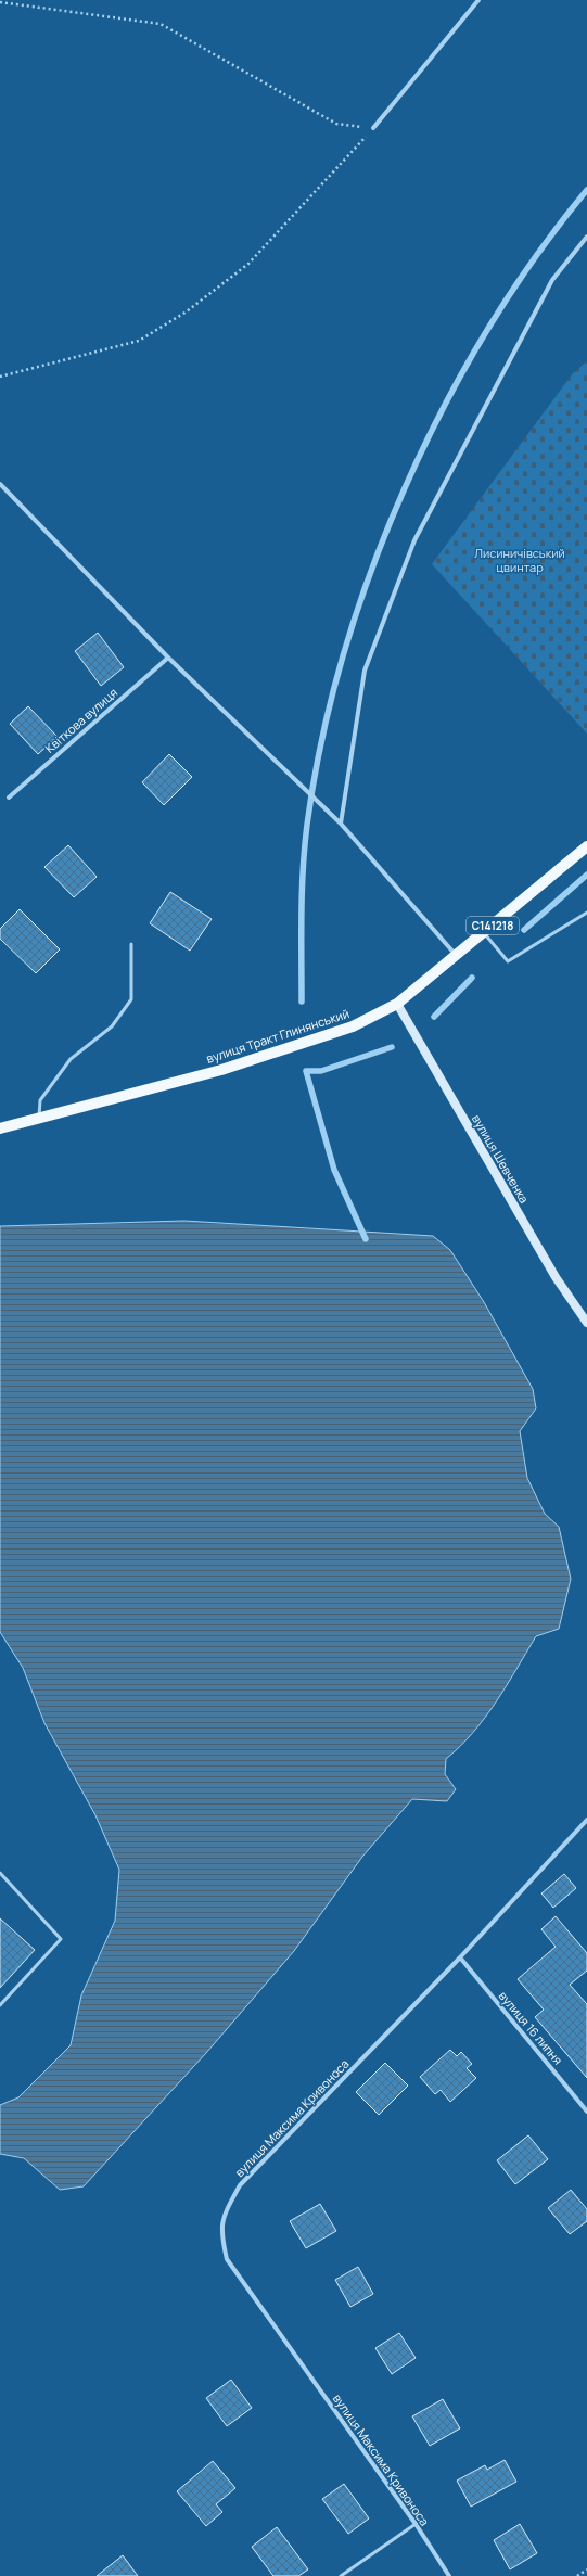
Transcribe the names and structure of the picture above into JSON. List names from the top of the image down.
{
  "streets": {
    "main road": ["С141218", "вулиця Тракт Глинянський", "вулиця Шевченка"],
    "street": ["Квіткова вулиця", "вулиця 16 липня", "вулиця Максима Кривоноса"]
  },
  "crossings": [
    ["вулиця Тракт Глинянський", "вулиця Шевченка"],
    ["вулиця 16 липня", "вулиця Максима Кривоноса"]
  ],
  "parks": ["Лисиничівський цвинтар"]
}
